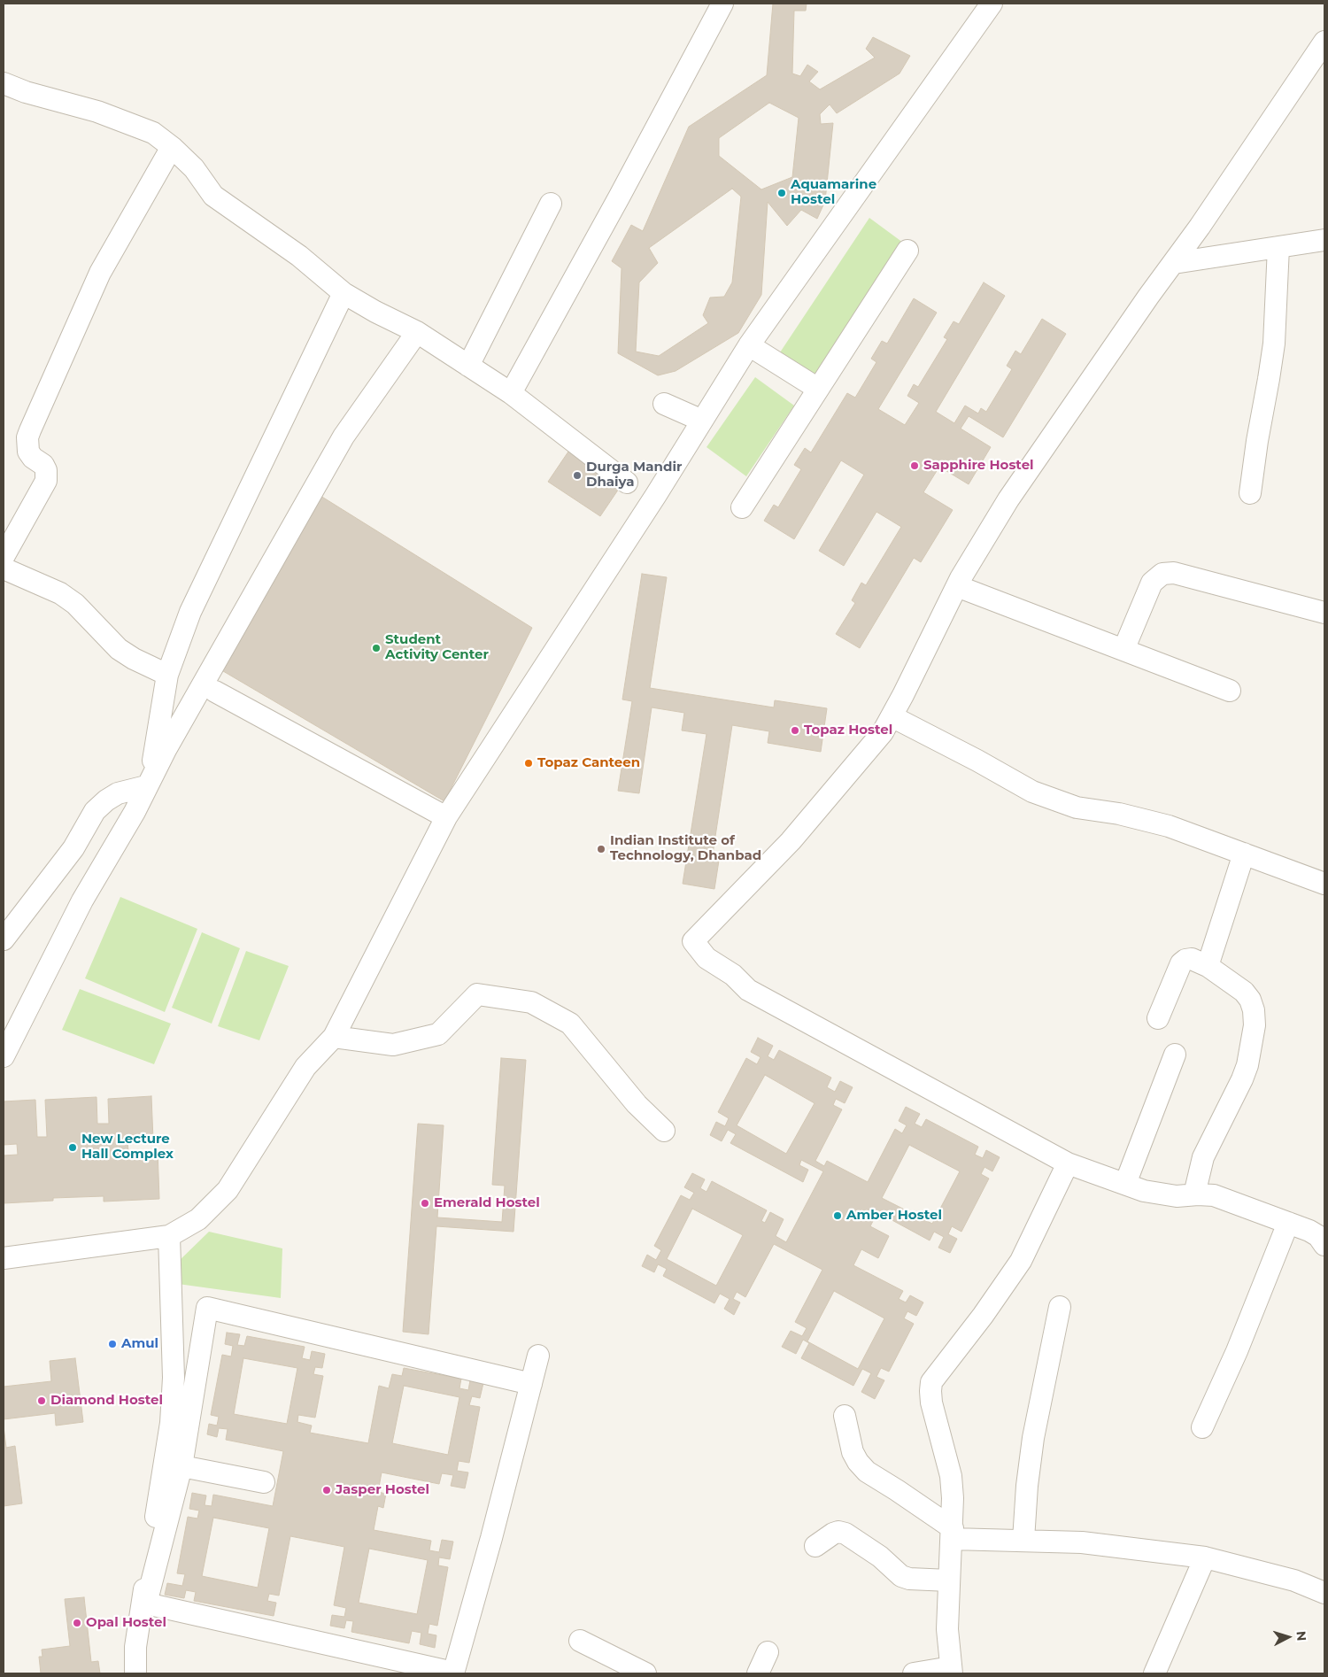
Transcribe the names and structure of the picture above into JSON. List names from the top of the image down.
{
  "places": [
    "Aquamarine Hostel",
    "Sapphire Hostel",
    "Durga Mandir Dhaiya",
    "Student Activity Center",
    "Topaz Hostel",
    "Topaz Canteen",
    "Indian Institute of Technology, Dhanbad",
    "New Lecture Hall Complex",
    "Emerald Hostel",
    "Amber Hostel",
    "Amul",
    "Diamond Hostel",
    "Jasper Hostel",
    "Opal Hostel"
  ],
  "north": "right"
}
